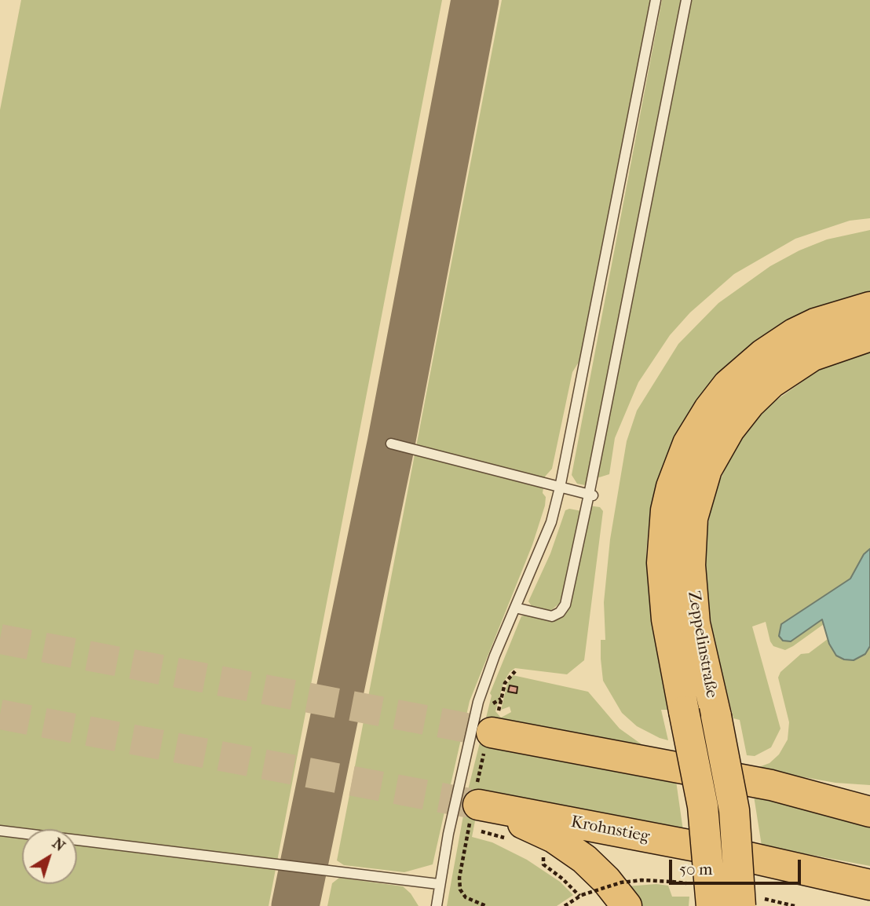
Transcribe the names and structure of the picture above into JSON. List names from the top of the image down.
{
  "streets": {
    "highway": ["Zeppelinstraße", "Krohnstieg"]
  },
  "scale_bar": "50 m",
  "north": "top right"
}
